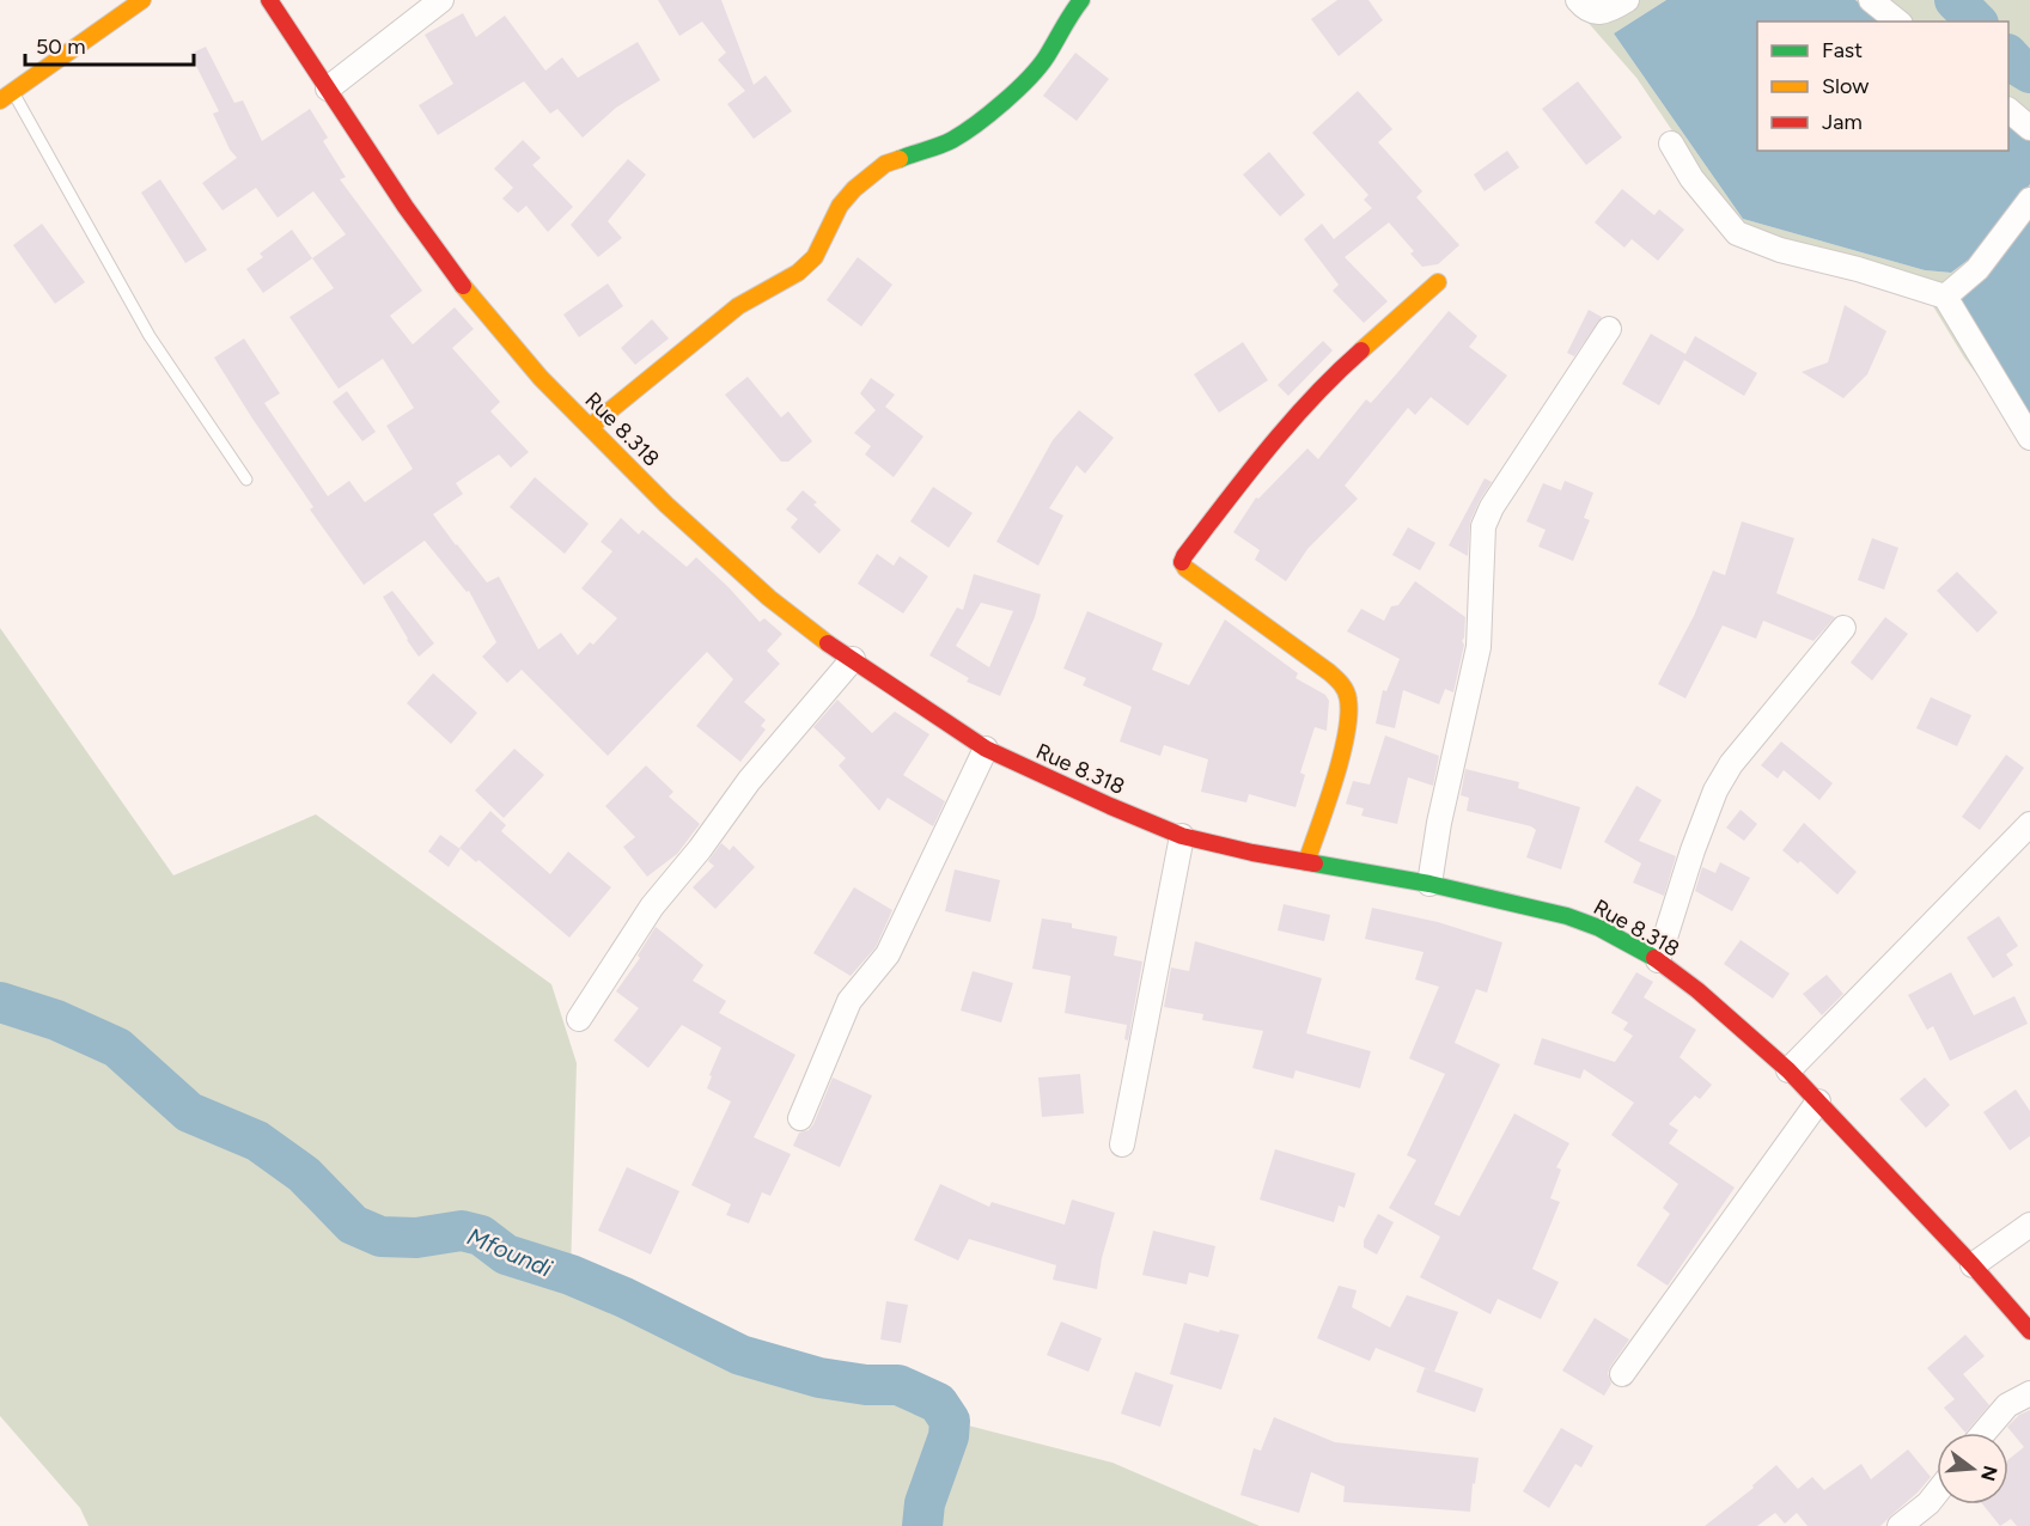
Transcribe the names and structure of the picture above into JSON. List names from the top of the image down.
{
  "streets": {
    "main road": ["Rue 8.318"]
  },
  "water": ["Mfoundi"],
  "legend": ["Fast", "Slow", "Jam"],
  "scale_bar": "50 m",
  "north": "right"
}
